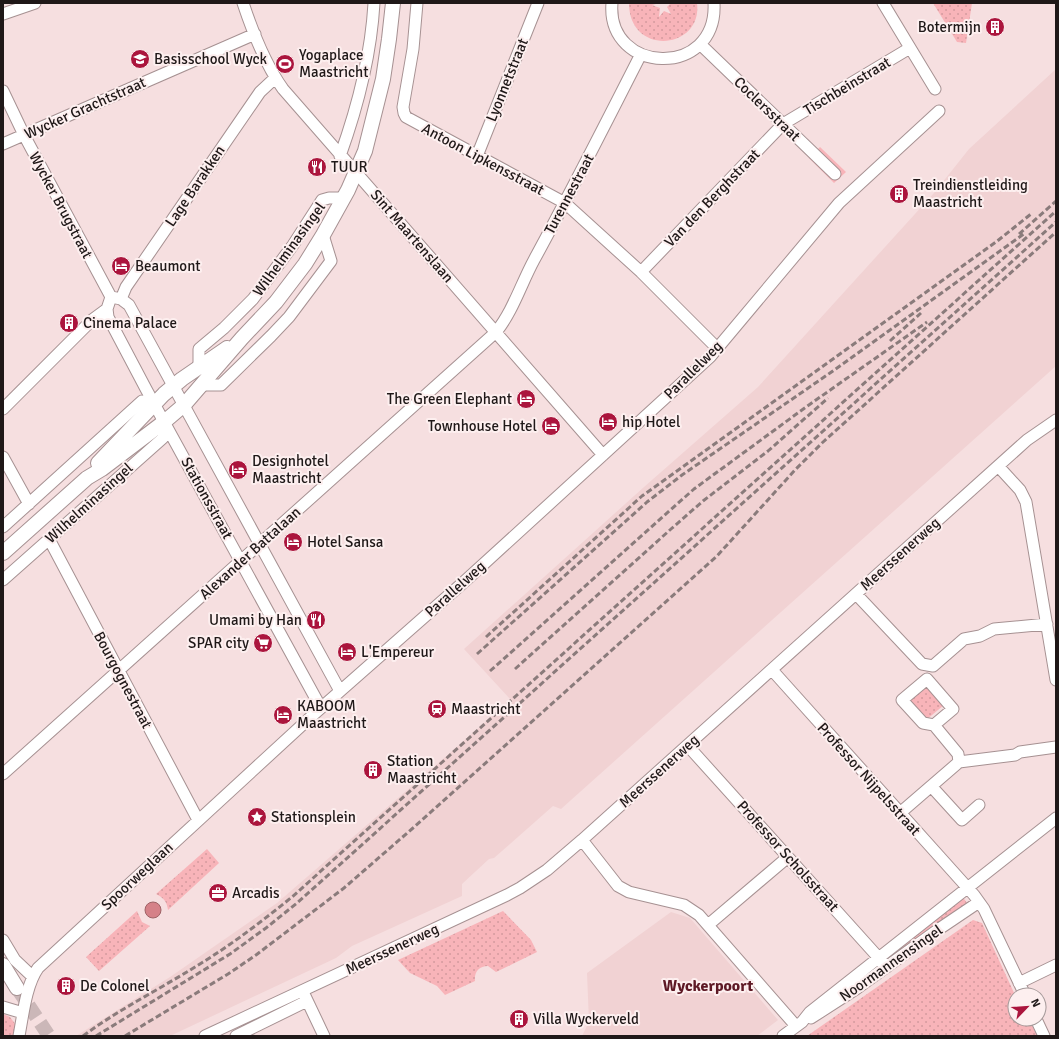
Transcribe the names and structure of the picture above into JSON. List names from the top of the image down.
{
  "streets": {
    "street": [
      "Lyonnetstraat",
      "Tischbeinstraat",
      "Wycker Grachtstraat",
      "Coclersstraat",
      "Antoon Lipkensstraat",
      "Lage Barakken",
      "Turennestraat",
      "Van den Berghstraat",
      "Wycker Brugstraat",
      "Sint Maartenslaan",
      "Wilhelminasingel",
      "Parallelweg",
      "Stationsstraat",
      "Alexander Battalaan",
      "Meerssenerweg",
      "Bourgognestraat",
      "Professor Nijpelsstraat",
      "Professor Scholsstraat",
      "Spoorweglaan",
      "Noormannensingel"
    ]
  },
  "crossings": [
    ["Lyonnetstraat", "Antoon Lipkensstraat"],
    ["Tischbeinstraat", "Coclersstraat"],
    ["Tischbeinstraat", "Van den Berghstraat"],
    ["Wycker Grachtstraat", "Wycker Brugstraat"],
    ["Wycker Grachtstraat", "Sint Maartenslaan"],
    ["Coclersstraat", "Van den Berghstraat"],
    ["Antoon Lipkensstraat", "Turennestraat"],
    ["Antoon Lipkensstraat", "Van den Berghstraat"],
    ["Antoon Lipkensstraat", "Parallelweg"],
    ["Lage Barakken", "Wycker Brugstraat"],
    ["Lage Barakken", "Sint Maartenslaan"],
    ["Lage Barakken", "Stationsstraat"],
    ["Turennestraat", "Sint Maartenslaan"],
    ["Turennestraat", "Alexander Battalaan"],
    ["Wycker Brugstraat", "Stationsstraat"],
    ["Sint Maartenslaan", "Wilhelminasingel"],
    ["Sint Maartenslaan", "Parallelweg"],
    ["Sint Maartenslaan", "Alexander Battalaan"],
    ["Wilhelminasingel", "Stationsstraat"],
    ["Wilhelminasingel", "Bourgognestraat"],
    ["Parallelweg", "Stationsstraat"],
    ["Stationsstraat", "Alexander Battalaan"],
    ["Stationsstraat", "Spoorweglaan"],
    ["Alexander Battalaan", "Bourgognestraat"],
    ["Meerssenerweg", "Professor Nijpelsstraat"],
    ["Meerssenerweg", "Professor Scholsstraat"],
    ["Bourgognestraat", "Spoorweglaan"],
    ["Professor Nijpelsstraat", "Noormannensingel"],
    ["Professor Scholsstraat", "Noormannensingel"]
  ],
  "districts": ["Wyckerpoort"],
  "places": {
    "building": [
      "Botermijn",
      "Treindienstleiding Maastricht",
      "Cinema Palace",
      "Station Maastricht",
      "De Colonel",
      "Villa Wyckerveld"
    ],
    "school or university": ["Basisschool Wyck"],
    "sports": ["Yogaplace Maastricht"],
    "restaurant": ["TUUR", "Umami by Han"],
    "hotel": [
      "Beaumont",
      "The Green Elephant",
      "hip Hotel",
      "Townhouse Hotel",
      "Designhotel Maastricht",
      "Hotel Sansa",
      "L'Empereur",
      "KABOOM Maastricht"
    ],
    "supermarket": ["SPAR city"],
    "station": ["Maastricht"],
    "place": ["Stationsplein"],
    "office": ["Arcadis"]
  },
  "north": "top right"
}
